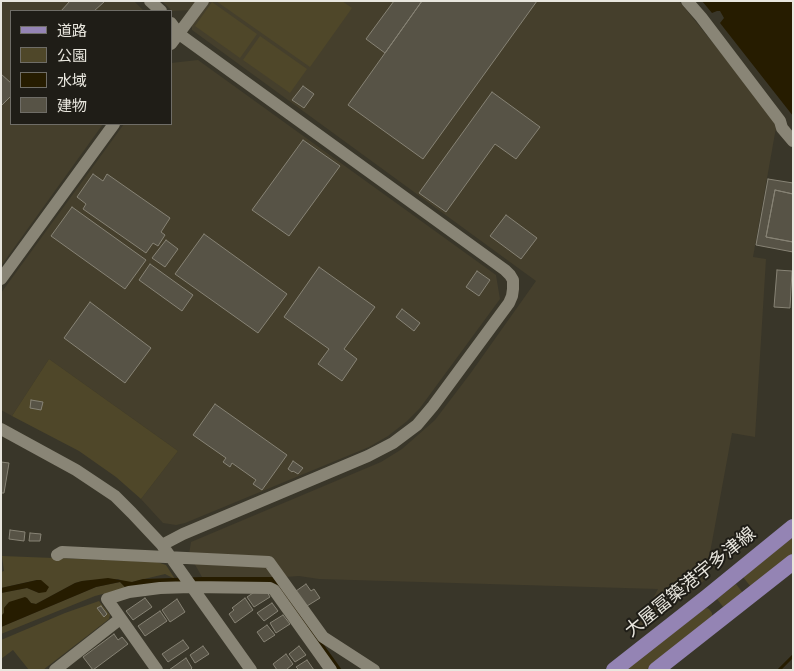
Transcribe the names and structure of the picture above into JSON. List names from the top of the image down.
{
  "streets": {
    "main road": ["大屋冨築港宇多津線"]
  },
  "legend": [
    "道路",
    "公園",
    "水域",
    "建物"
  ]
}
